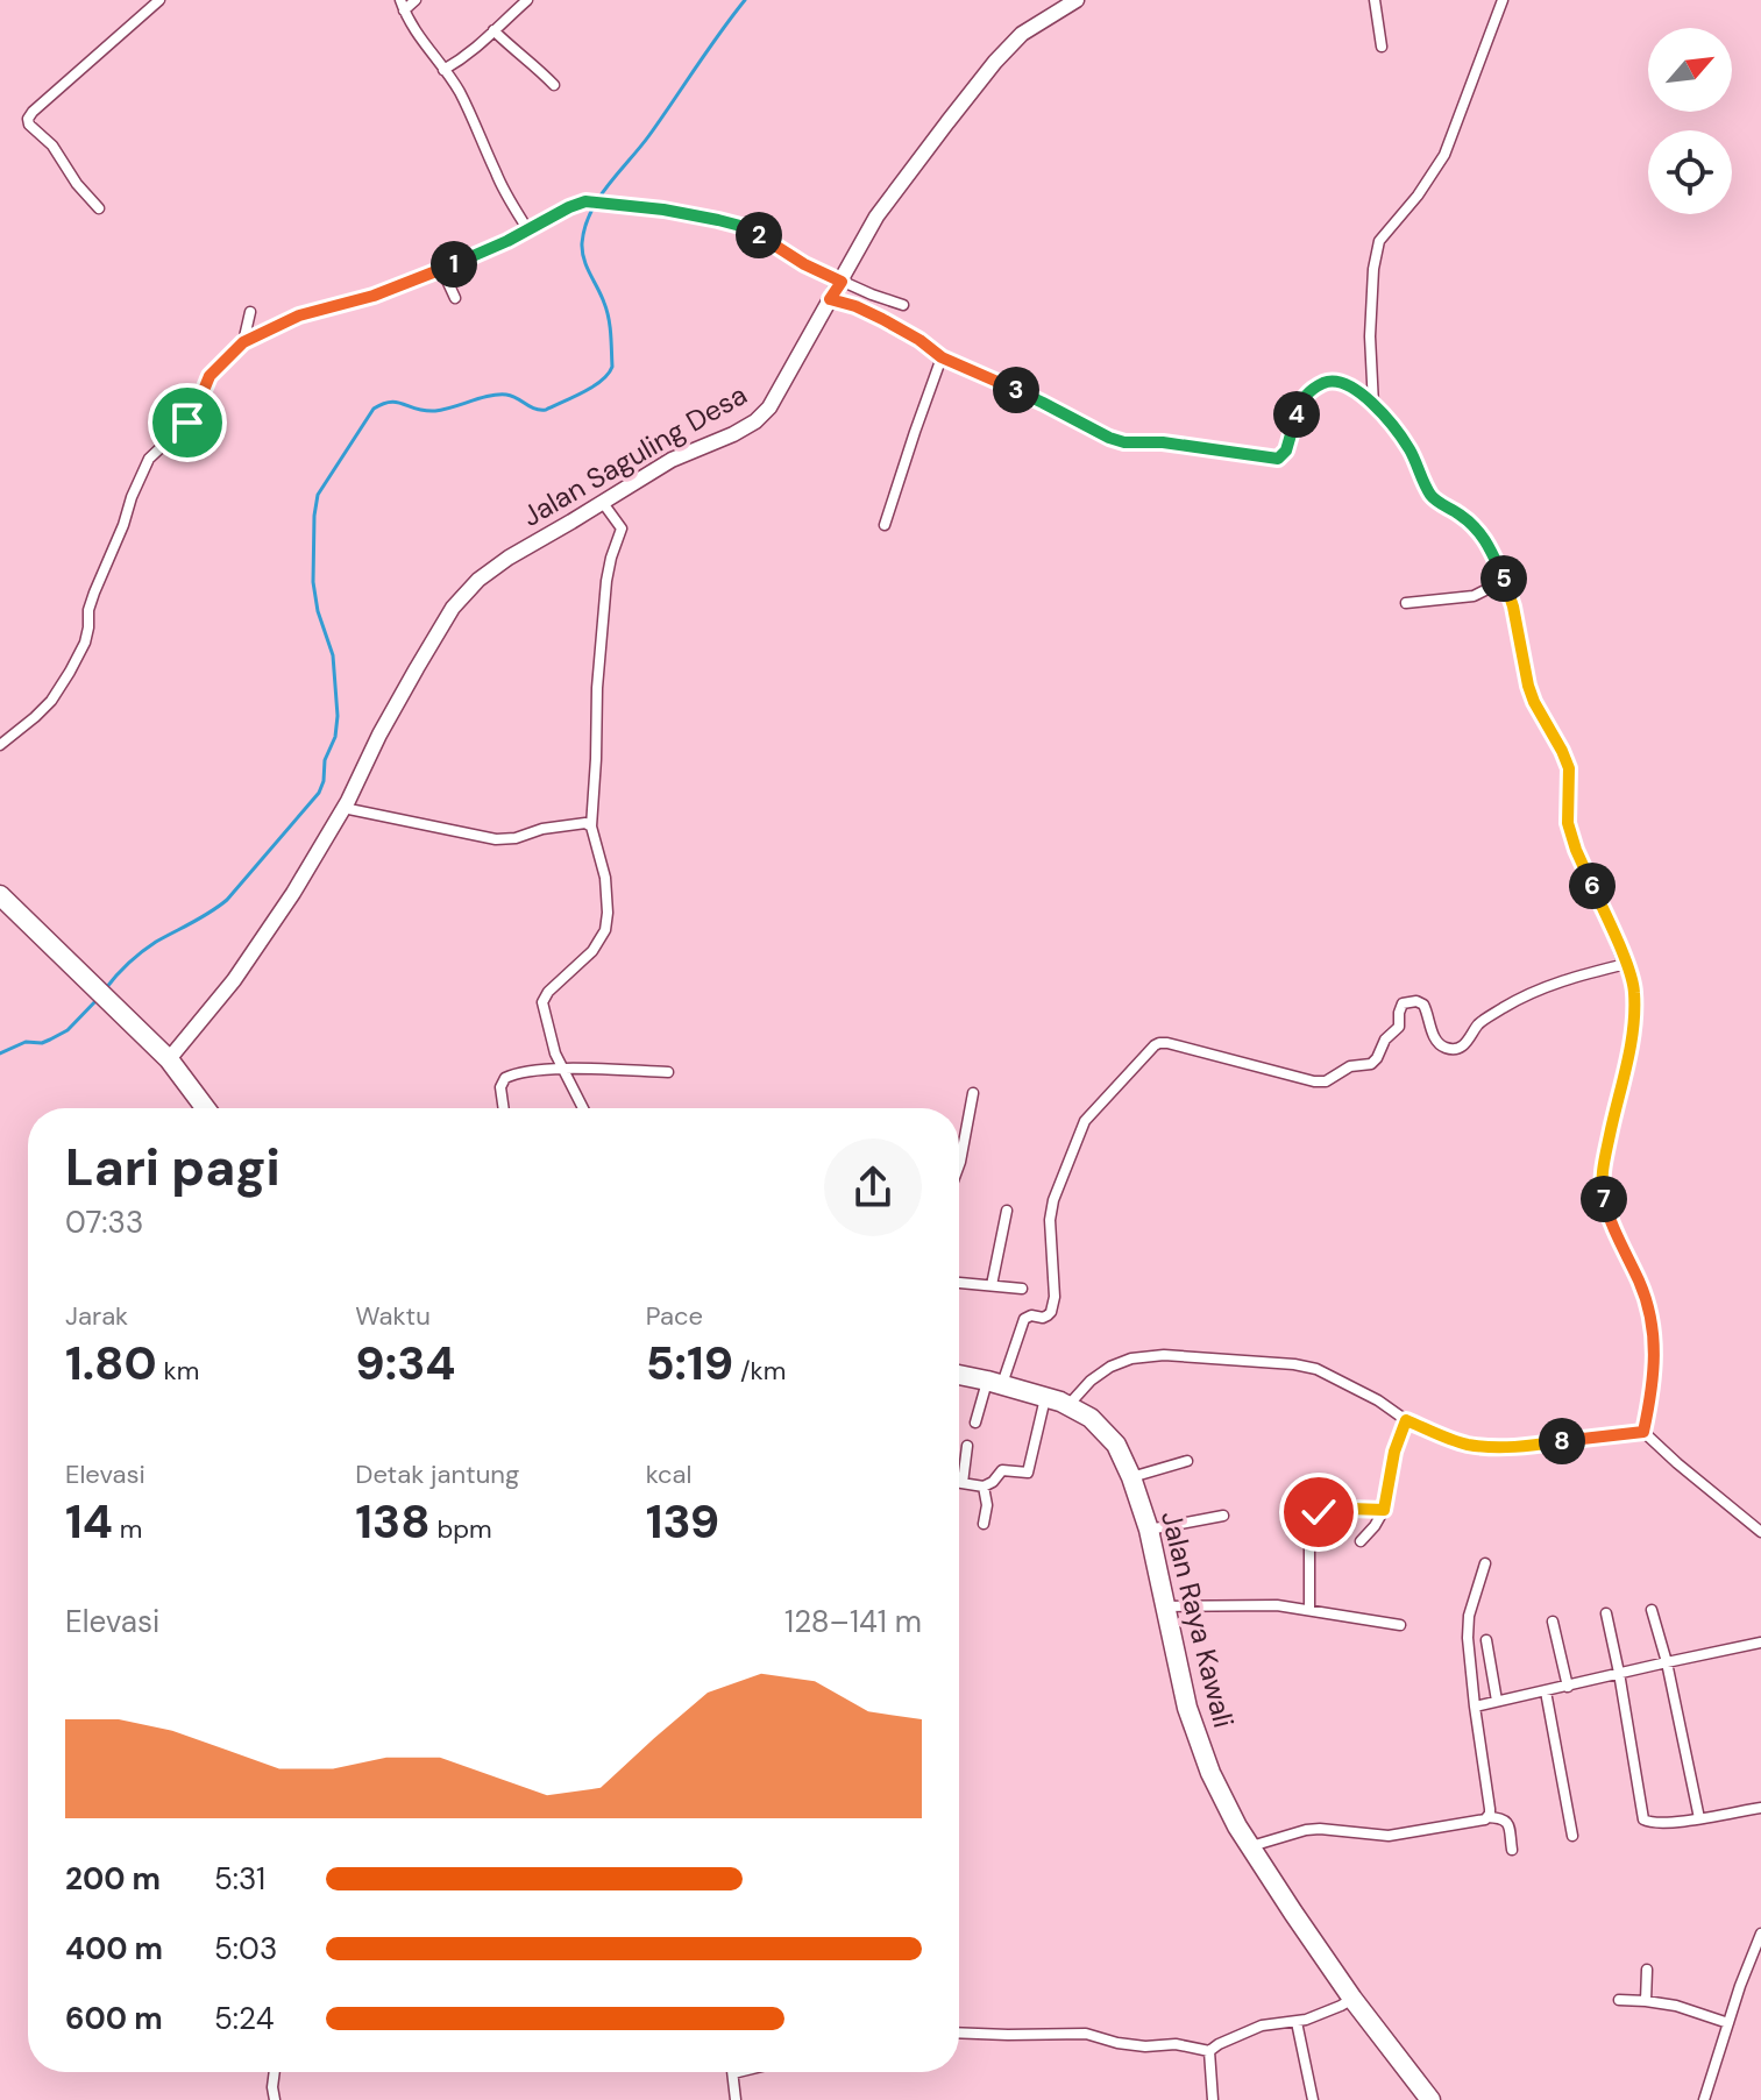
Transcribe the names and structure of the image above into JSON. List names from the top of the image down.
{
  "streets": {
    "highway": ["Jalan Raya Kawali"],
    "street": ["Jalan Saguling Desa"]
  },
  "north": "top right",
  "page": {
    "pins": [
      "2",
      "1",
      "3",
      "4",
      "5",
      "6",
      "7",
      "8"
    ],
    "heading": ["Lari pagi", "07:33"],
    "stats": [
      ["Jarak", "1.80 km"],
      ["Waktu", "9:34"],
      ["Pace", "5:19 /km"],
      ["Elevasi", "14 m"],
      ["Detak jantung", "138 bpm"],
      ["kcal", "139"]
    ],
    "chart": ["Elevasi", "128–141 m"],
    "list": [
      {
        "name": "200 m",
        "note": "5:31"
      },
      {
        "name": "400 m",
        "note": "5:03"
      },
      {
        "name": "600 m",
        "note": "5:24"
      }
    ]
  }
}
